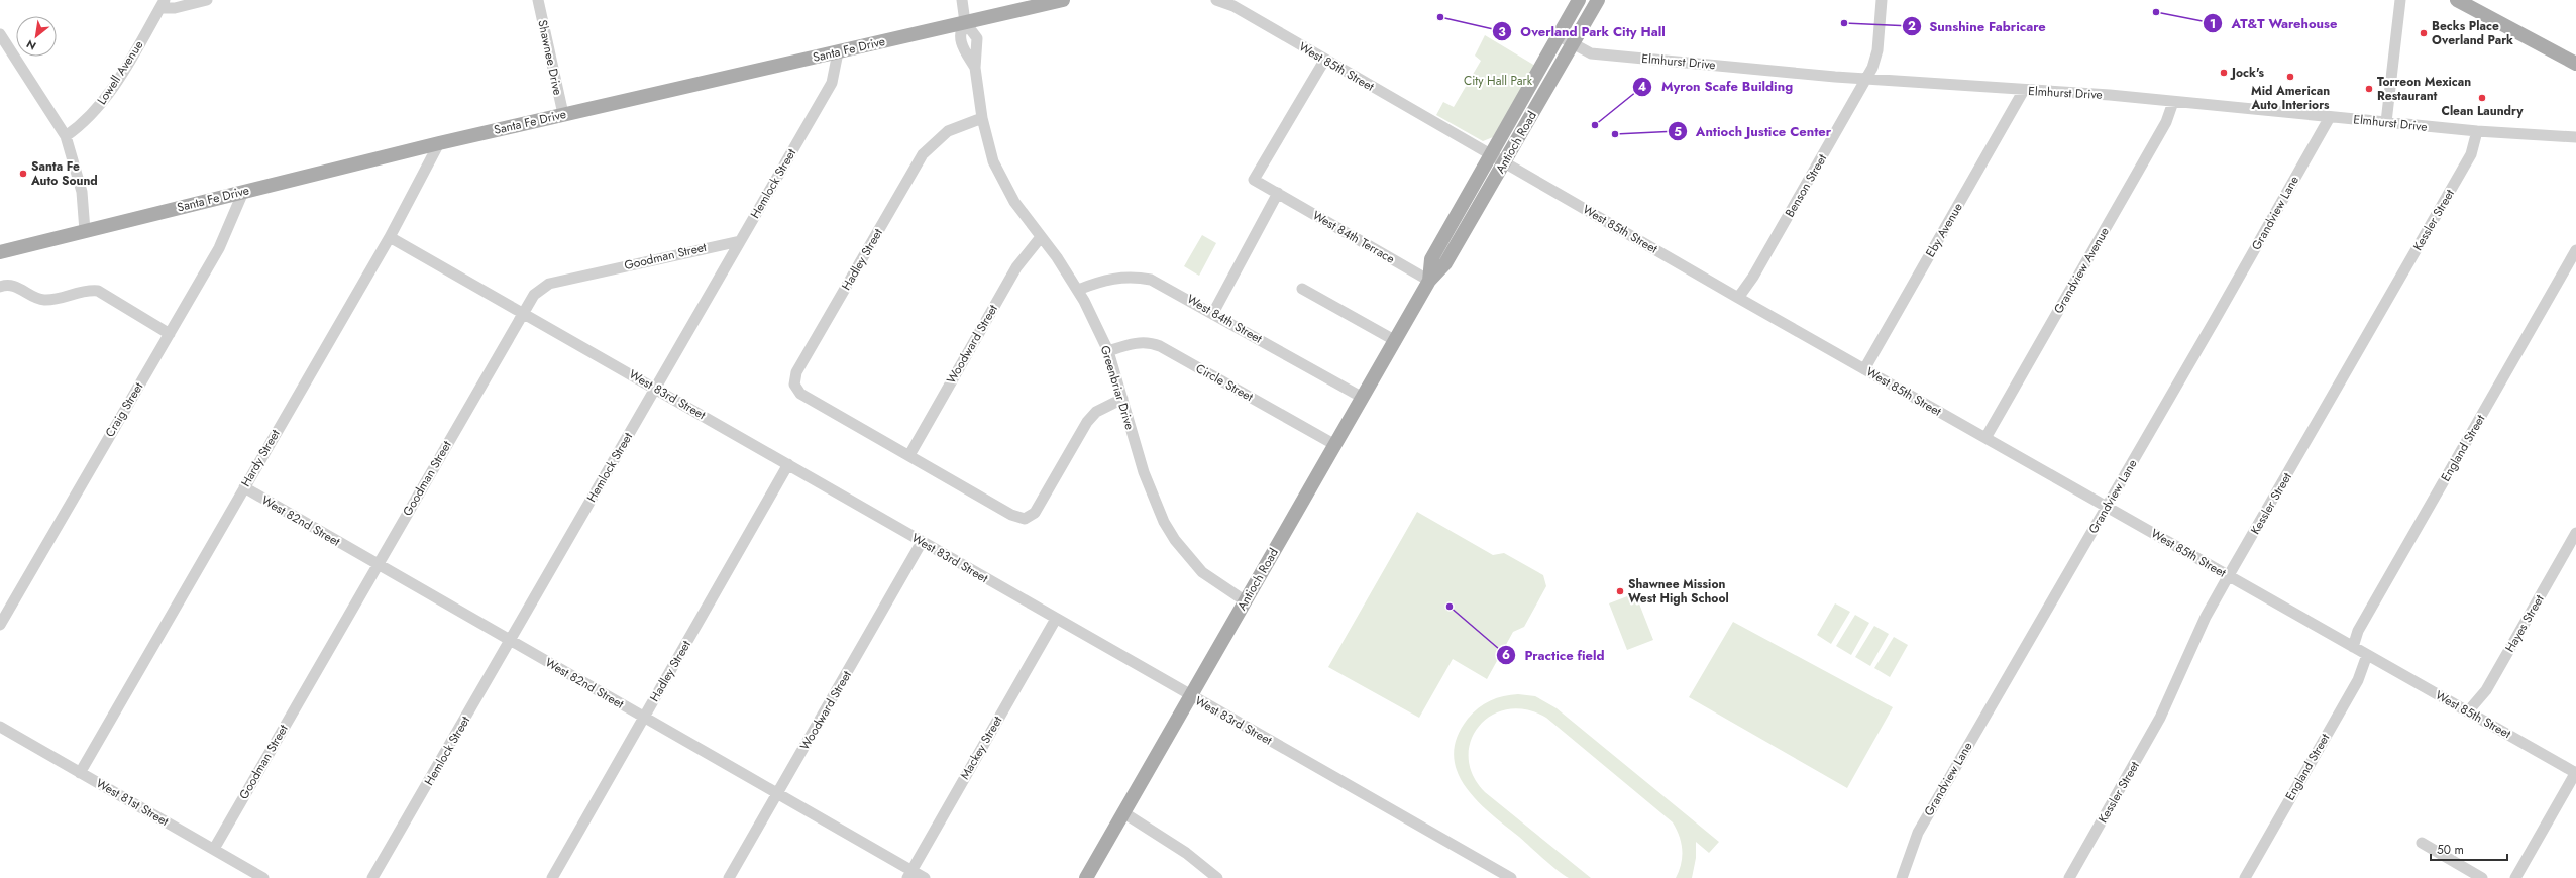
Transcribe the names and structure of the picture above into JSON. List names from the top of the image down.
{
  "streets": {
    "main road": ["Santa Fe Drive", "Antioch Road"],
    "street": [
      "Shawnee Drive",
      "Elmhurst Drive",
      "West 85th Street",
      "Lowell Avenue",
      "Hemlock Street",
      "Benson Street",
      "Grandview Lane",
      "Kessler Street",
      "Eby Avenue",
      "West 84th Terrace",
      "Goodman Street",
      "Hadley Street",
      "Grandview Avenue",
      "West 84th Street",
      "Woodward Street",
      "Circle Street",
      "Greenbriar Drive",
      "West 83rd Street",
      "Craig Street",
      "England Street",
      "Hardy Street",
      "West 82nd Street",
      "Hayes Street",
      "Mackey Street",
      "West 81st Street"
    ]
  },
  "crossings": [
    ["Santa Fe Drive", "Shawnee Drive"],
    ["Santa Fe Drive", "Hemlock Street"],
    ["Santa Fe Drive", "Greenbriar Drive"],
    ["Santa Fe Drive", "Craig Street"],
    ["Santa Fe Drive", "Hardy Street"],
    ["Elmhurst Drive", "Antioch Road"],
    ["Elmhurst Drive", "Benson Street"],
    ["Elmhurst Drive", "Grandview Lane"],
    ["Elmhurst Drive", "Kessler Street"],
    ["Elmhurst Drive", "Eby Avenue"],
    ["Elmhurst Drive", "Grandview Avenue"],
    ["West 85th Street", "Antioch Road"],
    ["West 85th Street", "Benson Street"],
    ["West 85th Street", "Grandview Lane"],
    ["West 85th Street", "Kessler Street"],
    ["West 85th Street", "Eby Avenue"],
    ["West 85th Street", "Grandview Avenue"],
    ["West 85th Street", "England Street"],
    ["West 85th Street", "Hayes Street"],
    ["Antioch Road", "West 84th Terrace"],
    ["Antioch Road", "West 84th Street"],
    ["Antioch Road", "Circle Street"],
    ["Antioch Road", "Greenbriar Drive"],
    ["Antioch Road", "West 83rd Street"],
    ["Hemlock Street", "Goodman Street"],
    ["Hemlock Street", "West 83rd Street"],
    ["Hemlock Street", "West 82nd Street"],
    ["Goodman Street", "West 83rd Street"],
    ["Goodman Street", "West 82nd Street"],
    ["Goodman Street", "West 81st Street"],
    ["Hadley Street", "Woodward Street"],
    ["Hadley Street", "Greenbriar Drive"],
    ["Hadley Street", "West 83rd Street"],
    ["Hadley Street", "West 82nd Street"],
    ["West 84th Street", "Greenbriar Drive"],
    ["Woodward Street", "Greenbriar Drive"],
    ["Woodward Street", "West 83rd Street"],
    ["Woodward Street", "West 82nd Street"],
    ["Circle Street", "Greenbriar Drive"],
    ["West 83rd Street", "Hardy Street"],
    ["West 83rd Street", "Mackey Street"],
    ["Hardy Street", "West 82nd Street"],
    ["Hardy Street", "West 81st Street"],
    ["West 82nd Street", "Mackey Street"]
  ],
  "parks": ["City Hall Park"],
  "places": [
    "AT&T Warehouse",
    "Overland Park City Hall",
    "Sunshine Fabricare",
    "Becks Place Overland Park",
    "Jock's",
    "Mid American Auto Interiors",
    "Torreon Mexican Restaurant",
    "Clean Laundry",
    "Myron Scafe Building",
    "Antioch Justice Center",
    "Santa Fe Auto Sound",
    "Shawnee Mission West High School",
    "Practice field"
  ],
  "scale_bar": "50 m",
  "north": "bottom left"
}
